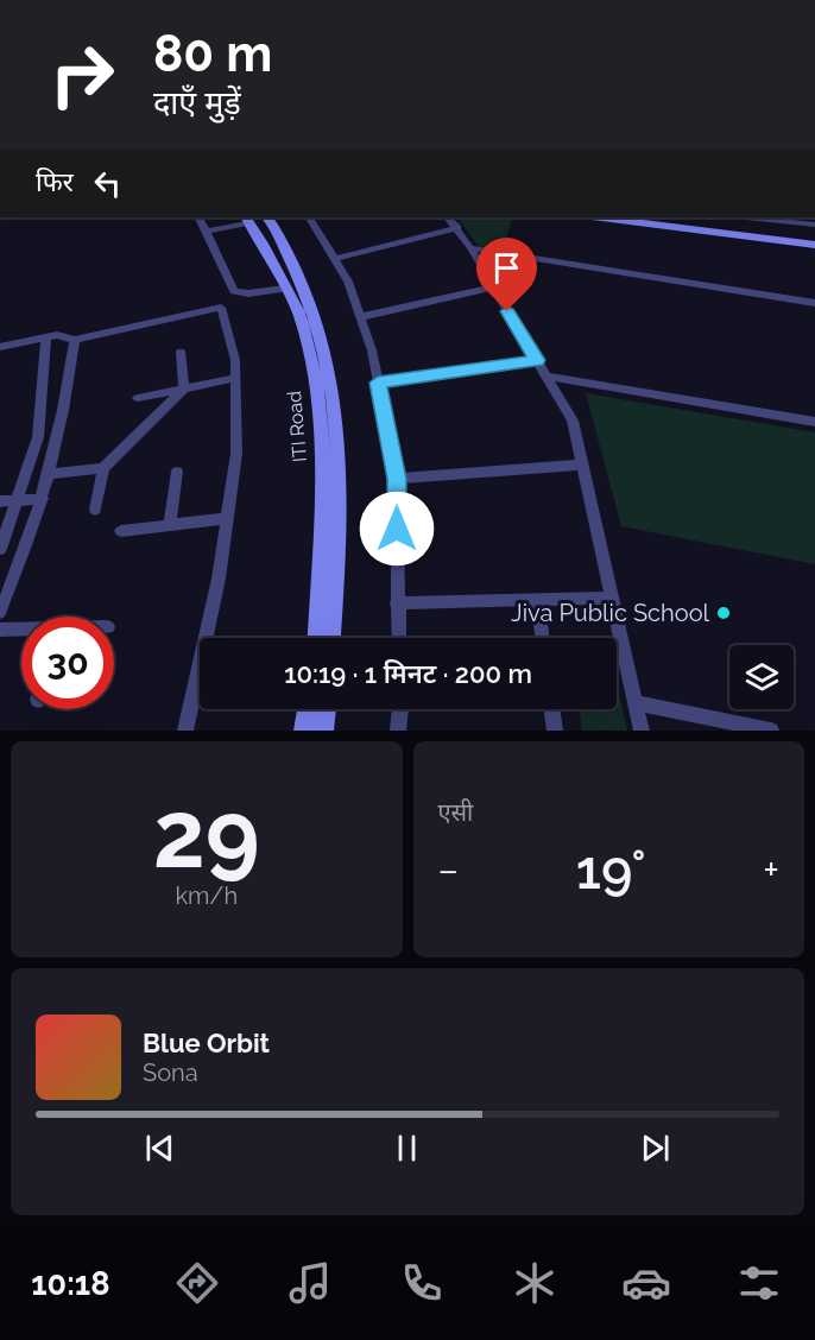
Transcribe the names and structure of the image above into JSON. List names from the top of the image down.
{
  "streets": {
    "street": ["ITI Road"]
  },
  "places": ["Jiva Public School"],
  "page": {
    "turn": ["80 m", "दाएँ मुड़ें"],
    "then": "फिर",
    "limit": "30",
    "trip": "10:19 · 1 मिनट · 200 m",
    "tile": [
      ["29", "km/h"],
      "एसी"
    ],
    "heat": ["−", "19°", "+"],
    "song": ["Blue Orbit", "Sona"],
    "tabs": "10:18"
  }
}
